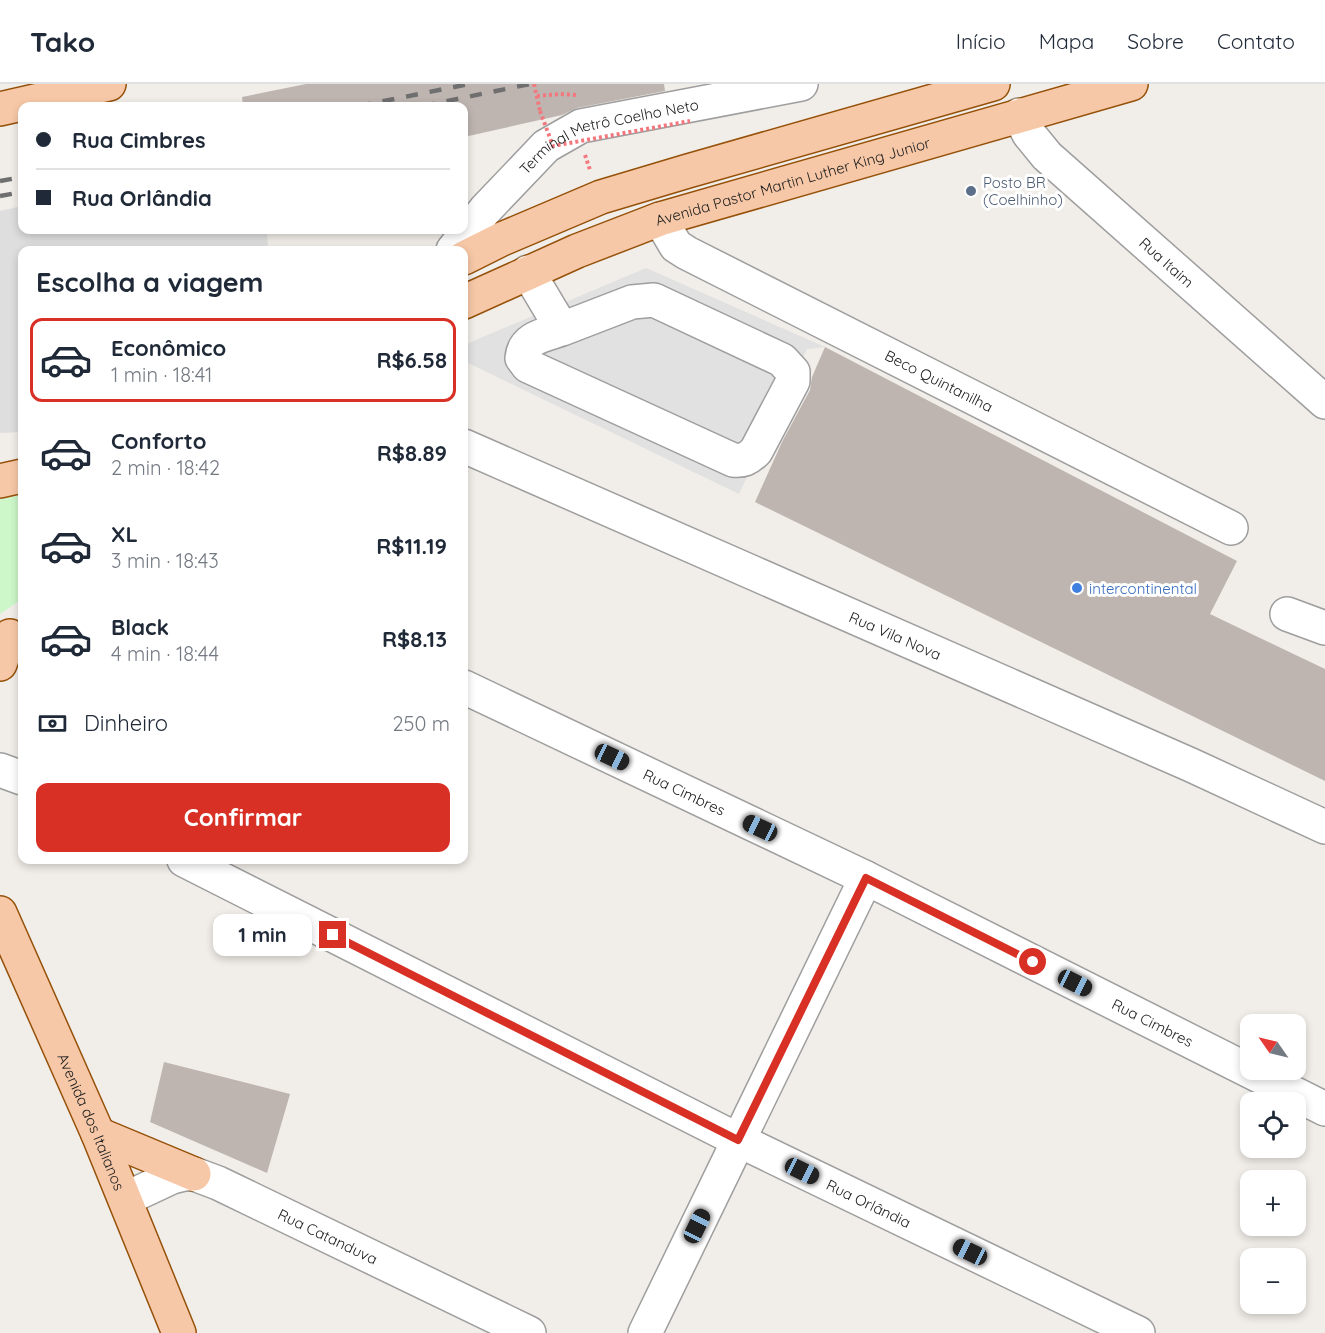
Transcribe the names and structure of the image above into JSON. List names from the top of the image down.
{
  "streets": {
    "main road": ["Avenida Pastor Martin Luther King Junior", "Avenida dos Italianos"],
    "street": [
      "Terminal Metrô Coelho Neto",
      "Rua Itaim",
      "Beco Quintanilha",
      "Rua Vila Nova",
      "Rua Cimbres",
      "Rua Orlândia",
      "Rua Catanduva"
    ]
  },
  "crossings": [
    ["Avenida Pastor Martin Luther King Junior", "Rua Itaim"],
    ["Avenida Pastor Martin Luther King Junior", "Beco Quintanilha"]
  ],
  "places": ["Posto BR (Coelhinho)", "intercontinental"],
  "north": "top left",
  "page": {
    "header": "Tako",
    "nav": [
      "Início",
      "Mapa",
      "Sobre",
      "Contato"
    ],
    "banner": ["Rua Cimbres", "Rua Orlândia"],
    "heading": "Escolha a viagem",
    "list": [
      {
        "name": "Econômico",
        "note": "1 min · 18:41",
        "value": "R$6.58"
      },
      {
        "name": "Conforto",
        "note": "2 min · 18:42",
        "value": "R$8.89"
      },
      {
        "name": "XL",
        "note": "3 min · 18:43",
        "value": "R$11.19"
      },
      {
        "name": "Black",
        "note": "4 min · 18:44",
        "value": "R$8.13"
      }
    ],
    "pay": ["Dinheiro", "250 m"],
    "buttons": "Confirmar",
    "bubble": "1 min",
    "map_buttons": ["+", "−"]
  }
}
